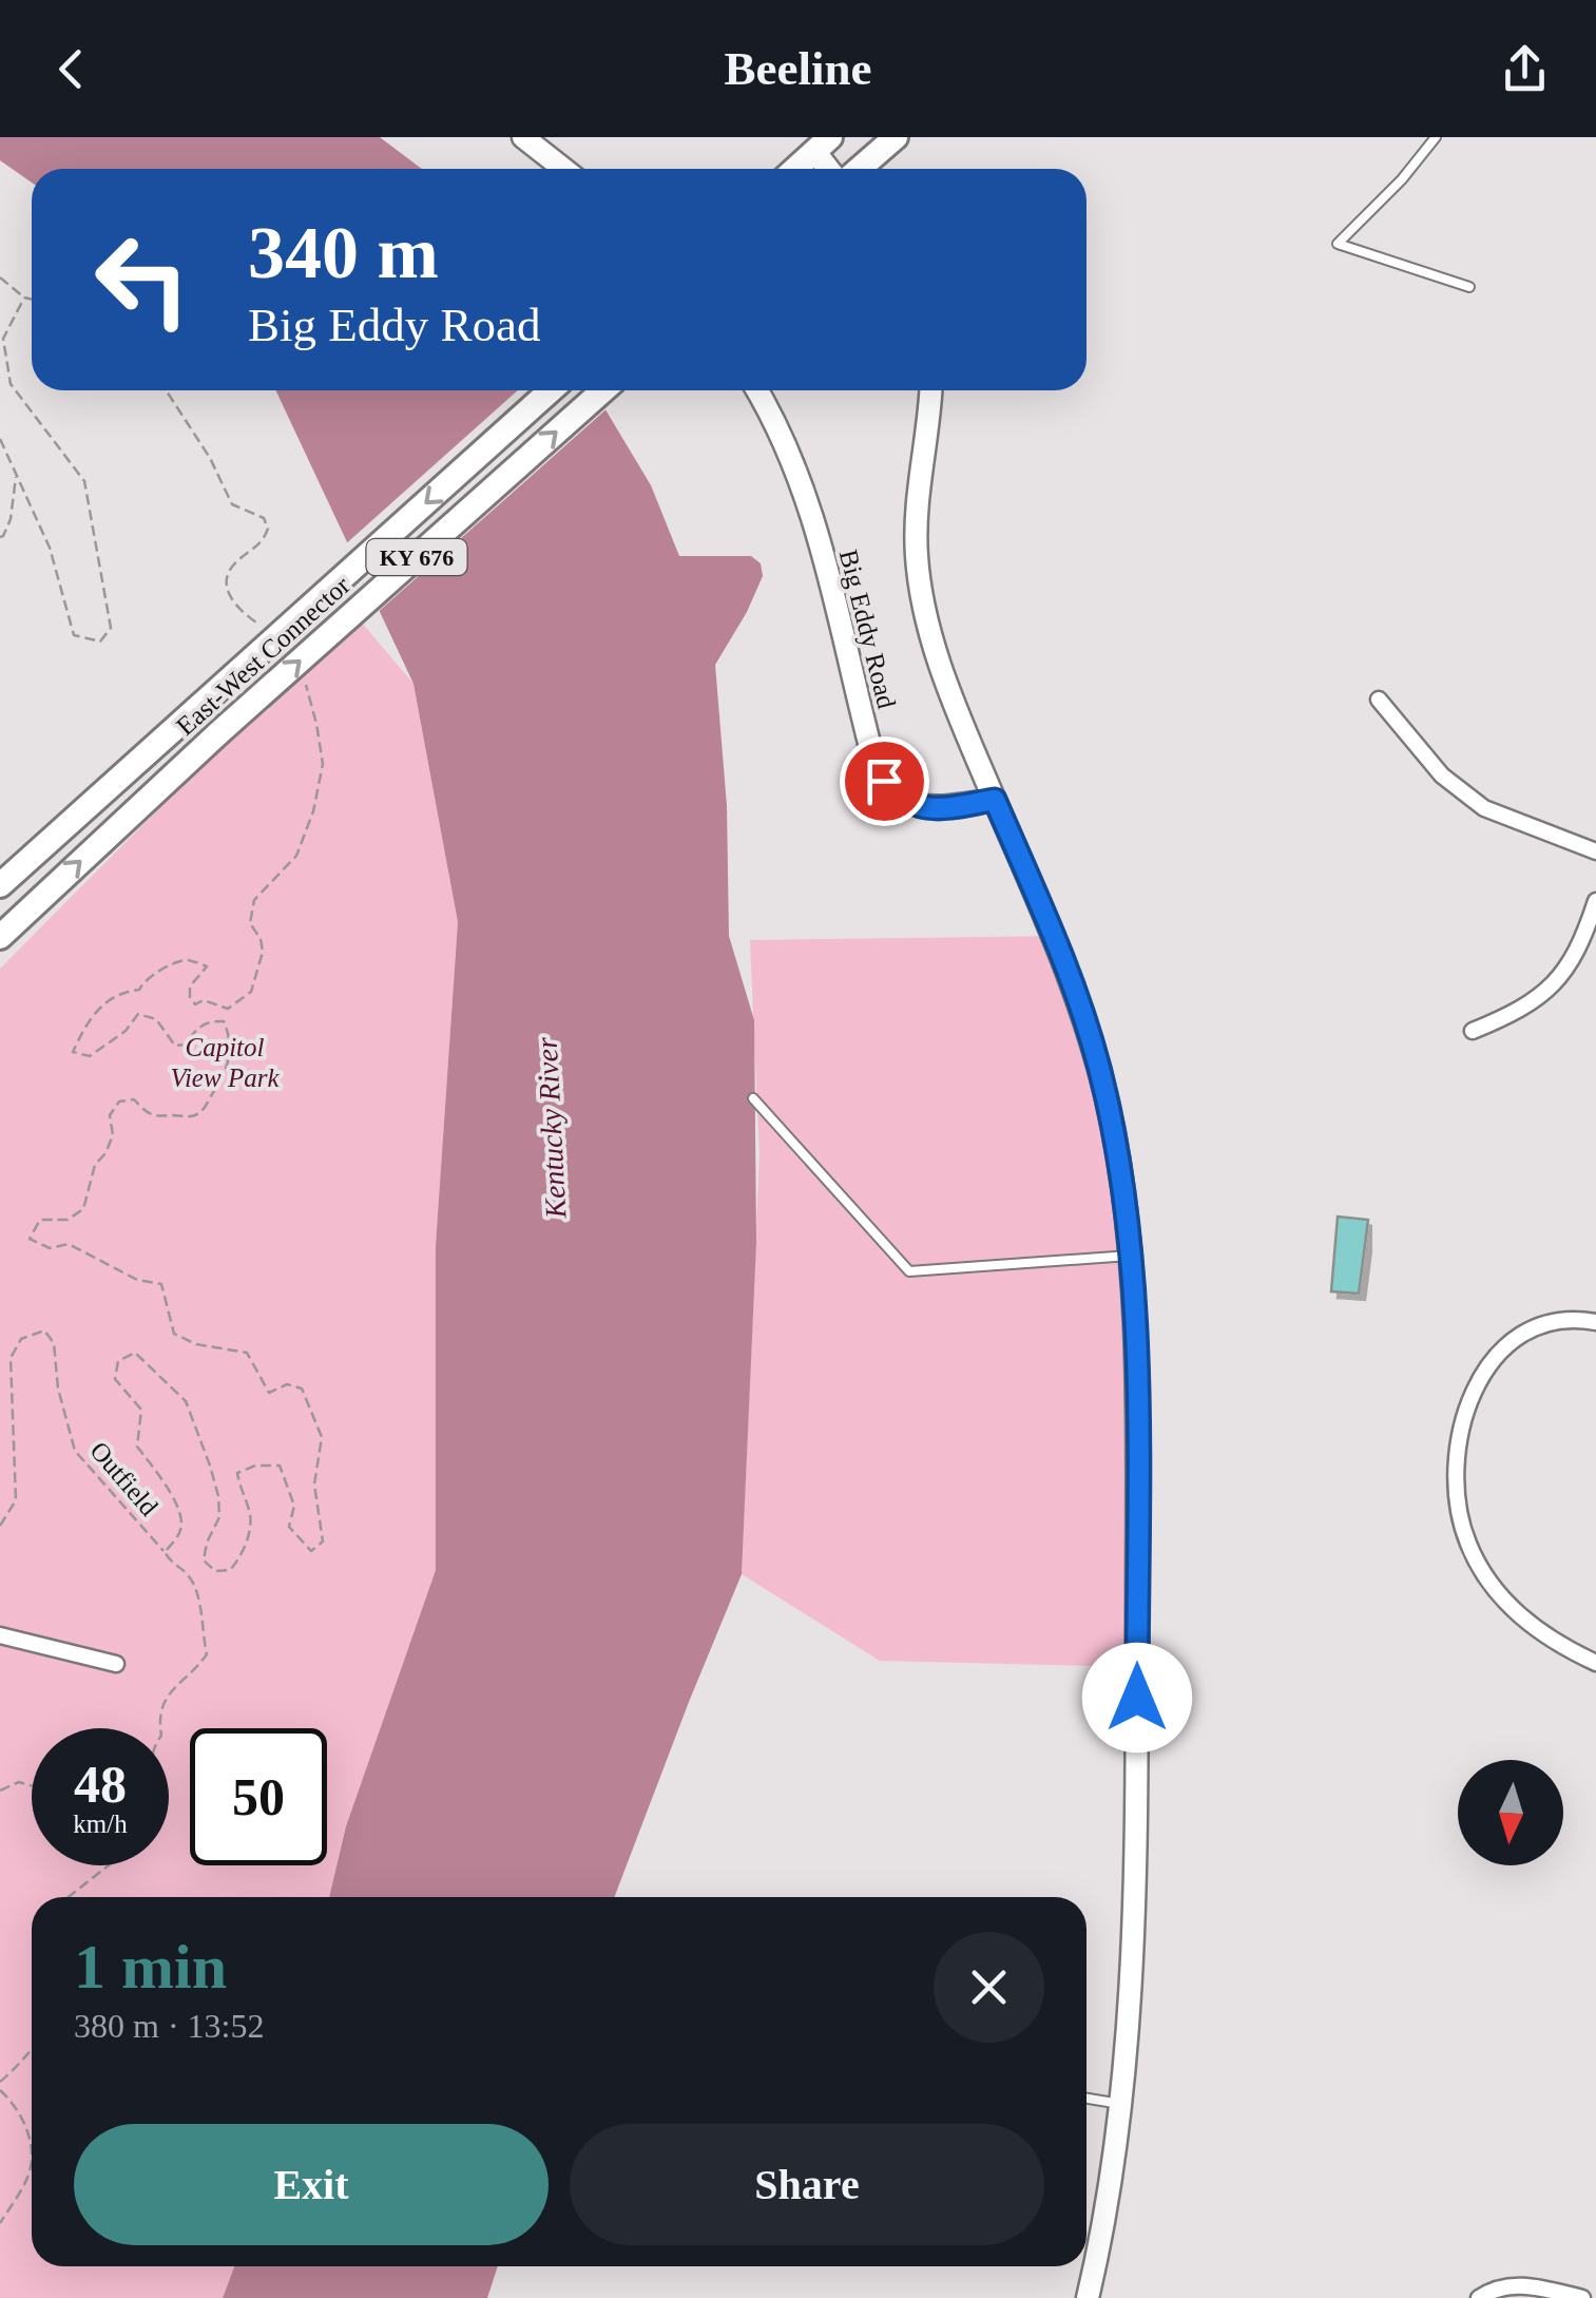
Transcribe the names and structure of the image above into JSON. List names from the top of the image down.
{
  "streets": {
    "main road": ["KY 676", "Big Eddy Road", "East-West Connector"],
    "path": ["Outfield"]
  },
  "water": ["Kentucky River"],
  "parks": ["Capitol View Park"],
  "north": "bottom",
  "page": {
    "header": "Beeline",
    "turn": ["340 m", "Big Eddy Road"],
    "speed": "48 km/h",
    "limit": "50",
    "heading": ["1 min", "380 m · 13:52"],
    "buttons": ["Exit", "Share"]
  }
}
